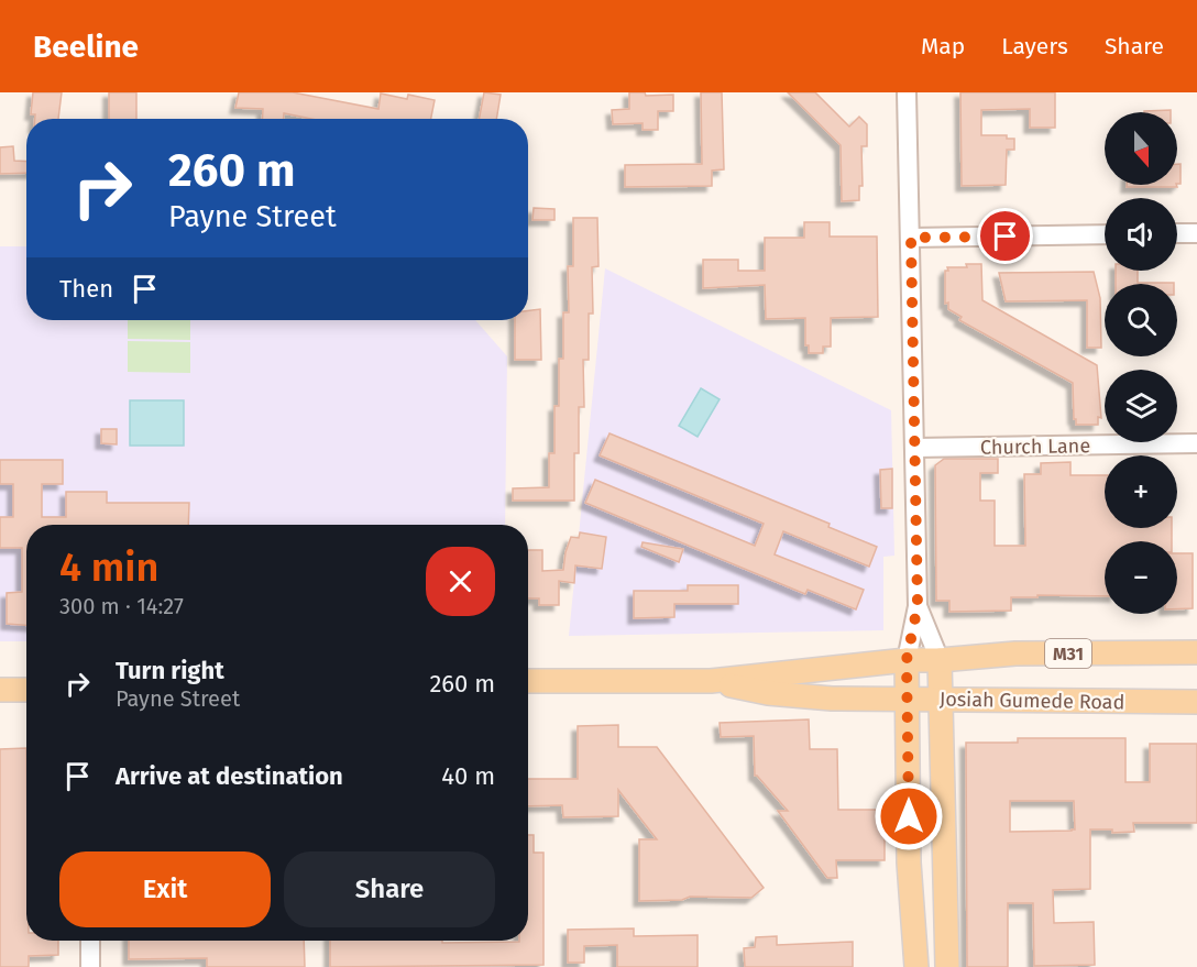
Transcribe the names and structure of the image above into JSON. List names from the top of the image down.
{
  "streets": {
    "main road": ["M31", "Josiah Gumede Road"],
    "street": ["Church Lane"]
  },
  "north": "bottom",
  "page": {
    "header": "Beeline",
    "nav": ["Map", "Layers", "Share"],
    "map_buttons": ["+", "−"],
    "turn": ["260 m", "Payne Street"],
    "then": "Then",
    "heading": ["4 min", "300 m · 14:27"],
    "list": [
      {
        "name": "Turn right",
        "note": "Payne Street",
        "value": "260 m"
      },
      {
        "name": "Arrive at destination",
        "value": "40 m"
      }
    ],
    "buttons": ["Exit", "Share"]
  }
}
